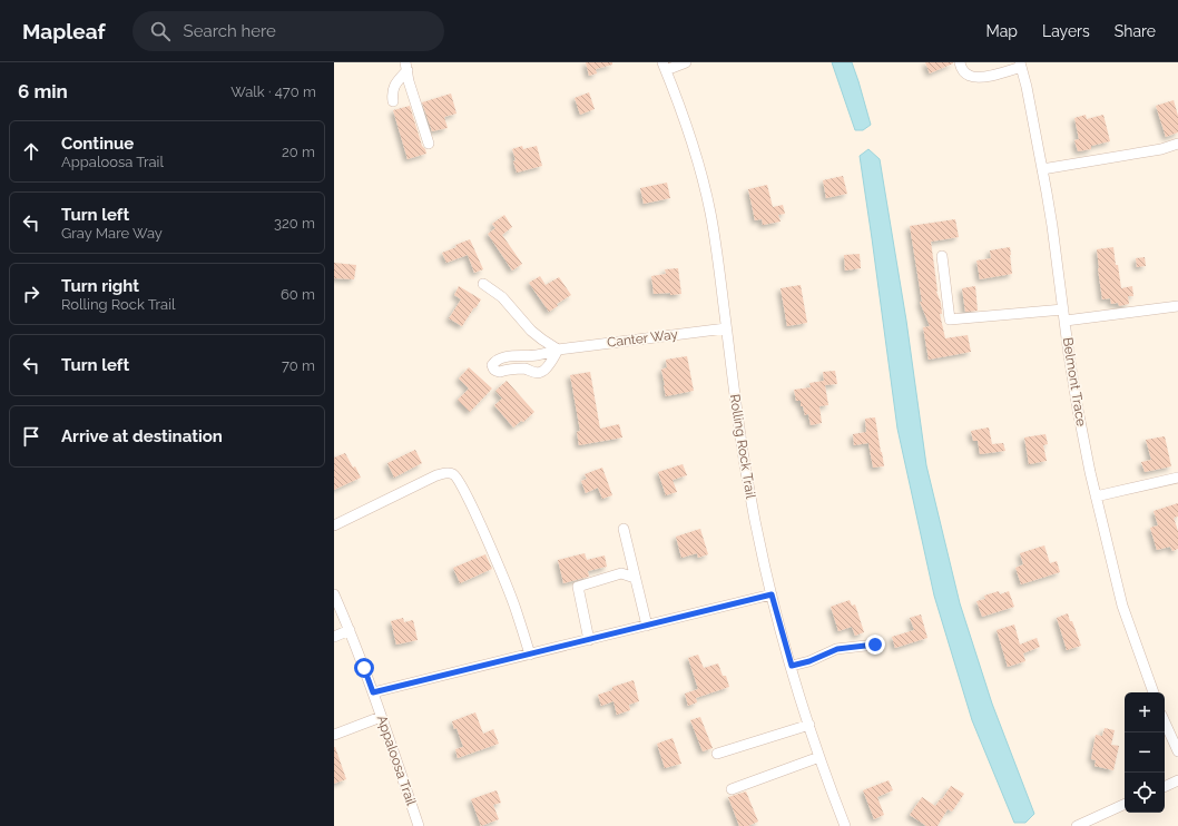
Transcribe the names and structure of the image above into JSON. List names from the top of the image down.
{
  "streets": {
    "street": [
      "Canter Way",
      "Belmont Trace",
      "Rolling Rock Trail",
      "Appaloosa Trail"
    ]
  },
  "crossings": [
    ["Canter Way", "Rolling Rock Trail"]
  ],
  "page": {
    "header": "Mapleaf",
    "search": "Search here",
    "nav": ["Map", "Layers", "Share"],
    "heading": ["6 min", "Walk · 470 m"],
    "list": [
      ["Continue", "Appaloosa Trail", "20 m"],
      ["Turn left", "Gray Mare Way", "320 m"],
      ["Turn right", "Rolling Rock Trail", "60 m"],
      ["Turn left", "70 m"],
      "Arrive at destination"
    ],
    "map_buttons": ["+", "−"]
  }
}
